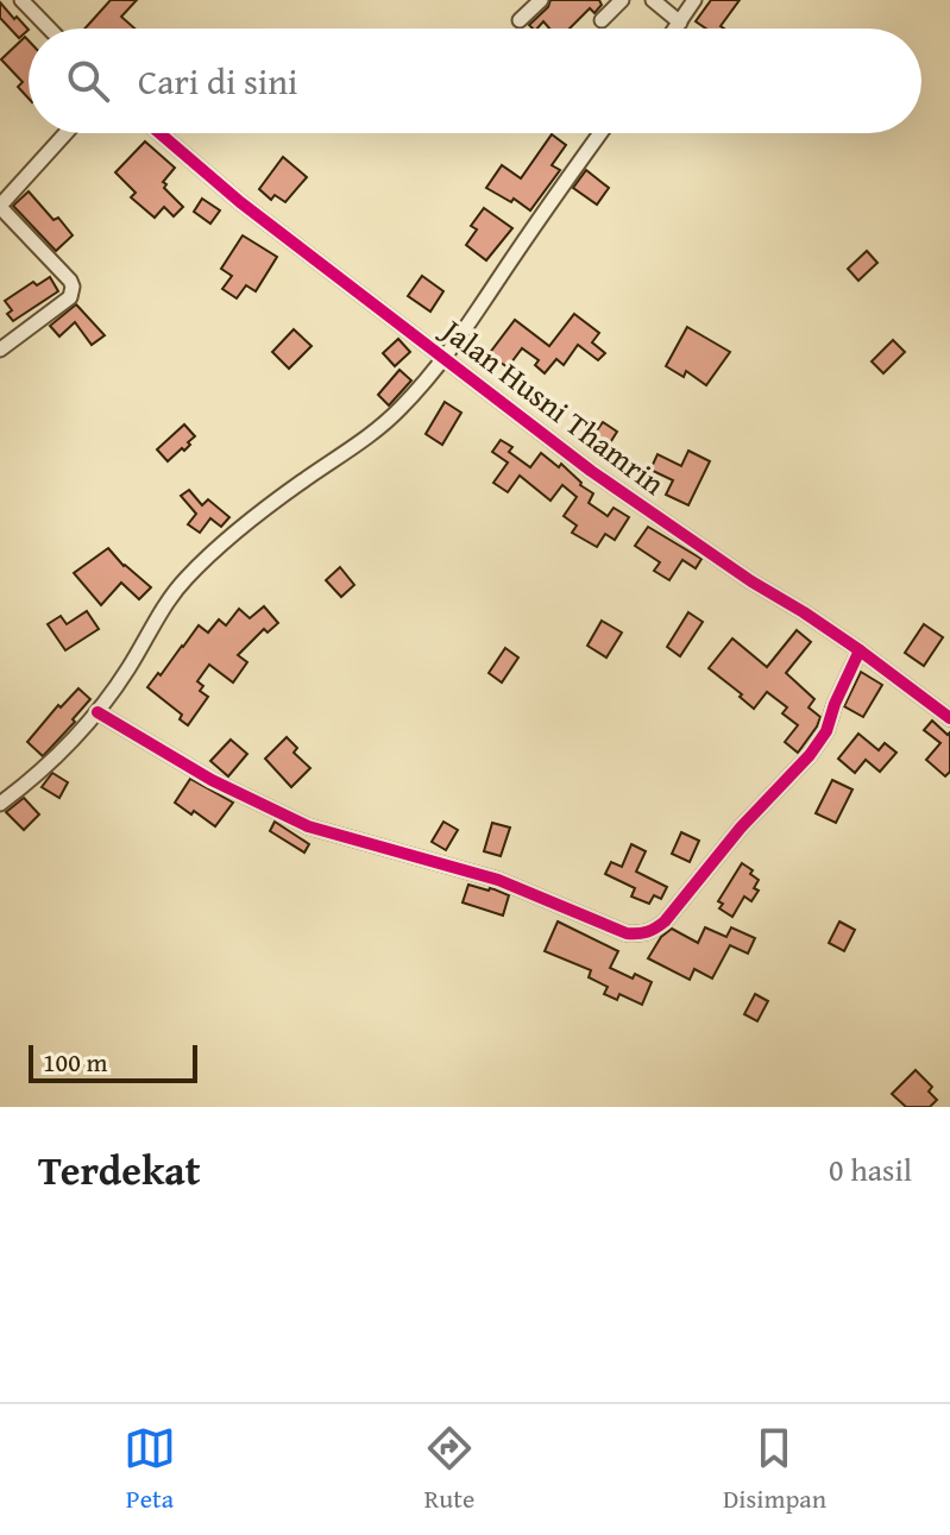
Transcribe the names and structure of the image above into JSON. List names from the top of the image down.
{
  "streets": {
    "street": ["Jalan Husni Thamrin"]
  },
  "scale_bar": "100 m",
  "page": {
    "search": "Cari di sini",
    "scale": "100 m",
    "heading": ["Terdekat", "0 hasil"],
    "nav": ["Peta", "Rute", "Disimpan"]
  }
}
